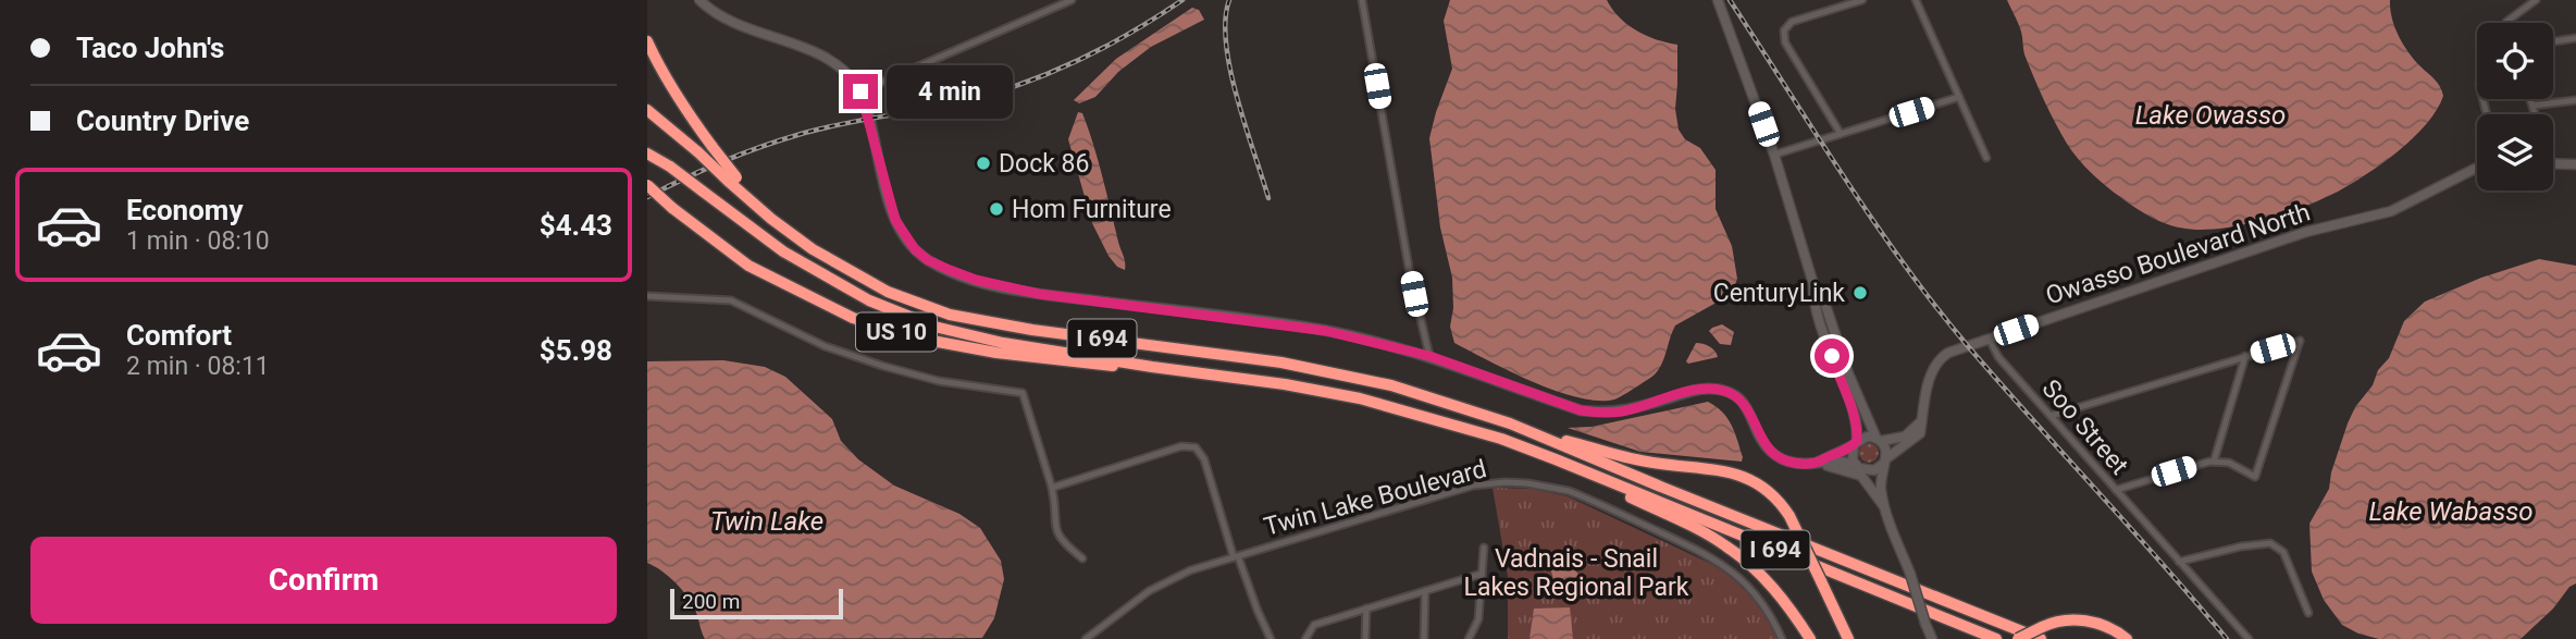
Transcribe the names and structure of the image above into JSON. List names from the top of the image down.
{
  "streets": {
    "highway": ["US 10", "I 694"],
    "street": ["Owasso Boulevard North", "Soo Street", "Twin Lake Boulevard"]
  },
  "crossings": [
    ["Owasso Boulevard North", "Soo Street"],
    ["US 10", "I 694"]
  ],
  "water": ["Lake Owasso", "Lake Wabasso", "Twin Lake"],
  "parks": ["Vadnais - Snail Lakes Regional Park"],
  "places": ["Dock 86", "Hom Furniture", "CenturyLink"],
  "scale_bar": "200 m",
  "page": {
    "banner": ["Taco John's", "Country Drive"],
    "bubble": "4 min",
    "list": [
      {
        "name": "Economy",
        "note": "1 min · 08:10",
        "value": "$4.43"
      },
      {
        "name": "Comfort",
        "note": "2 min · 08:11",
        "value": "$5.98"
      }
    ],
    "buttons": "Confirm",
    "scale": "200 m"
  }
}
